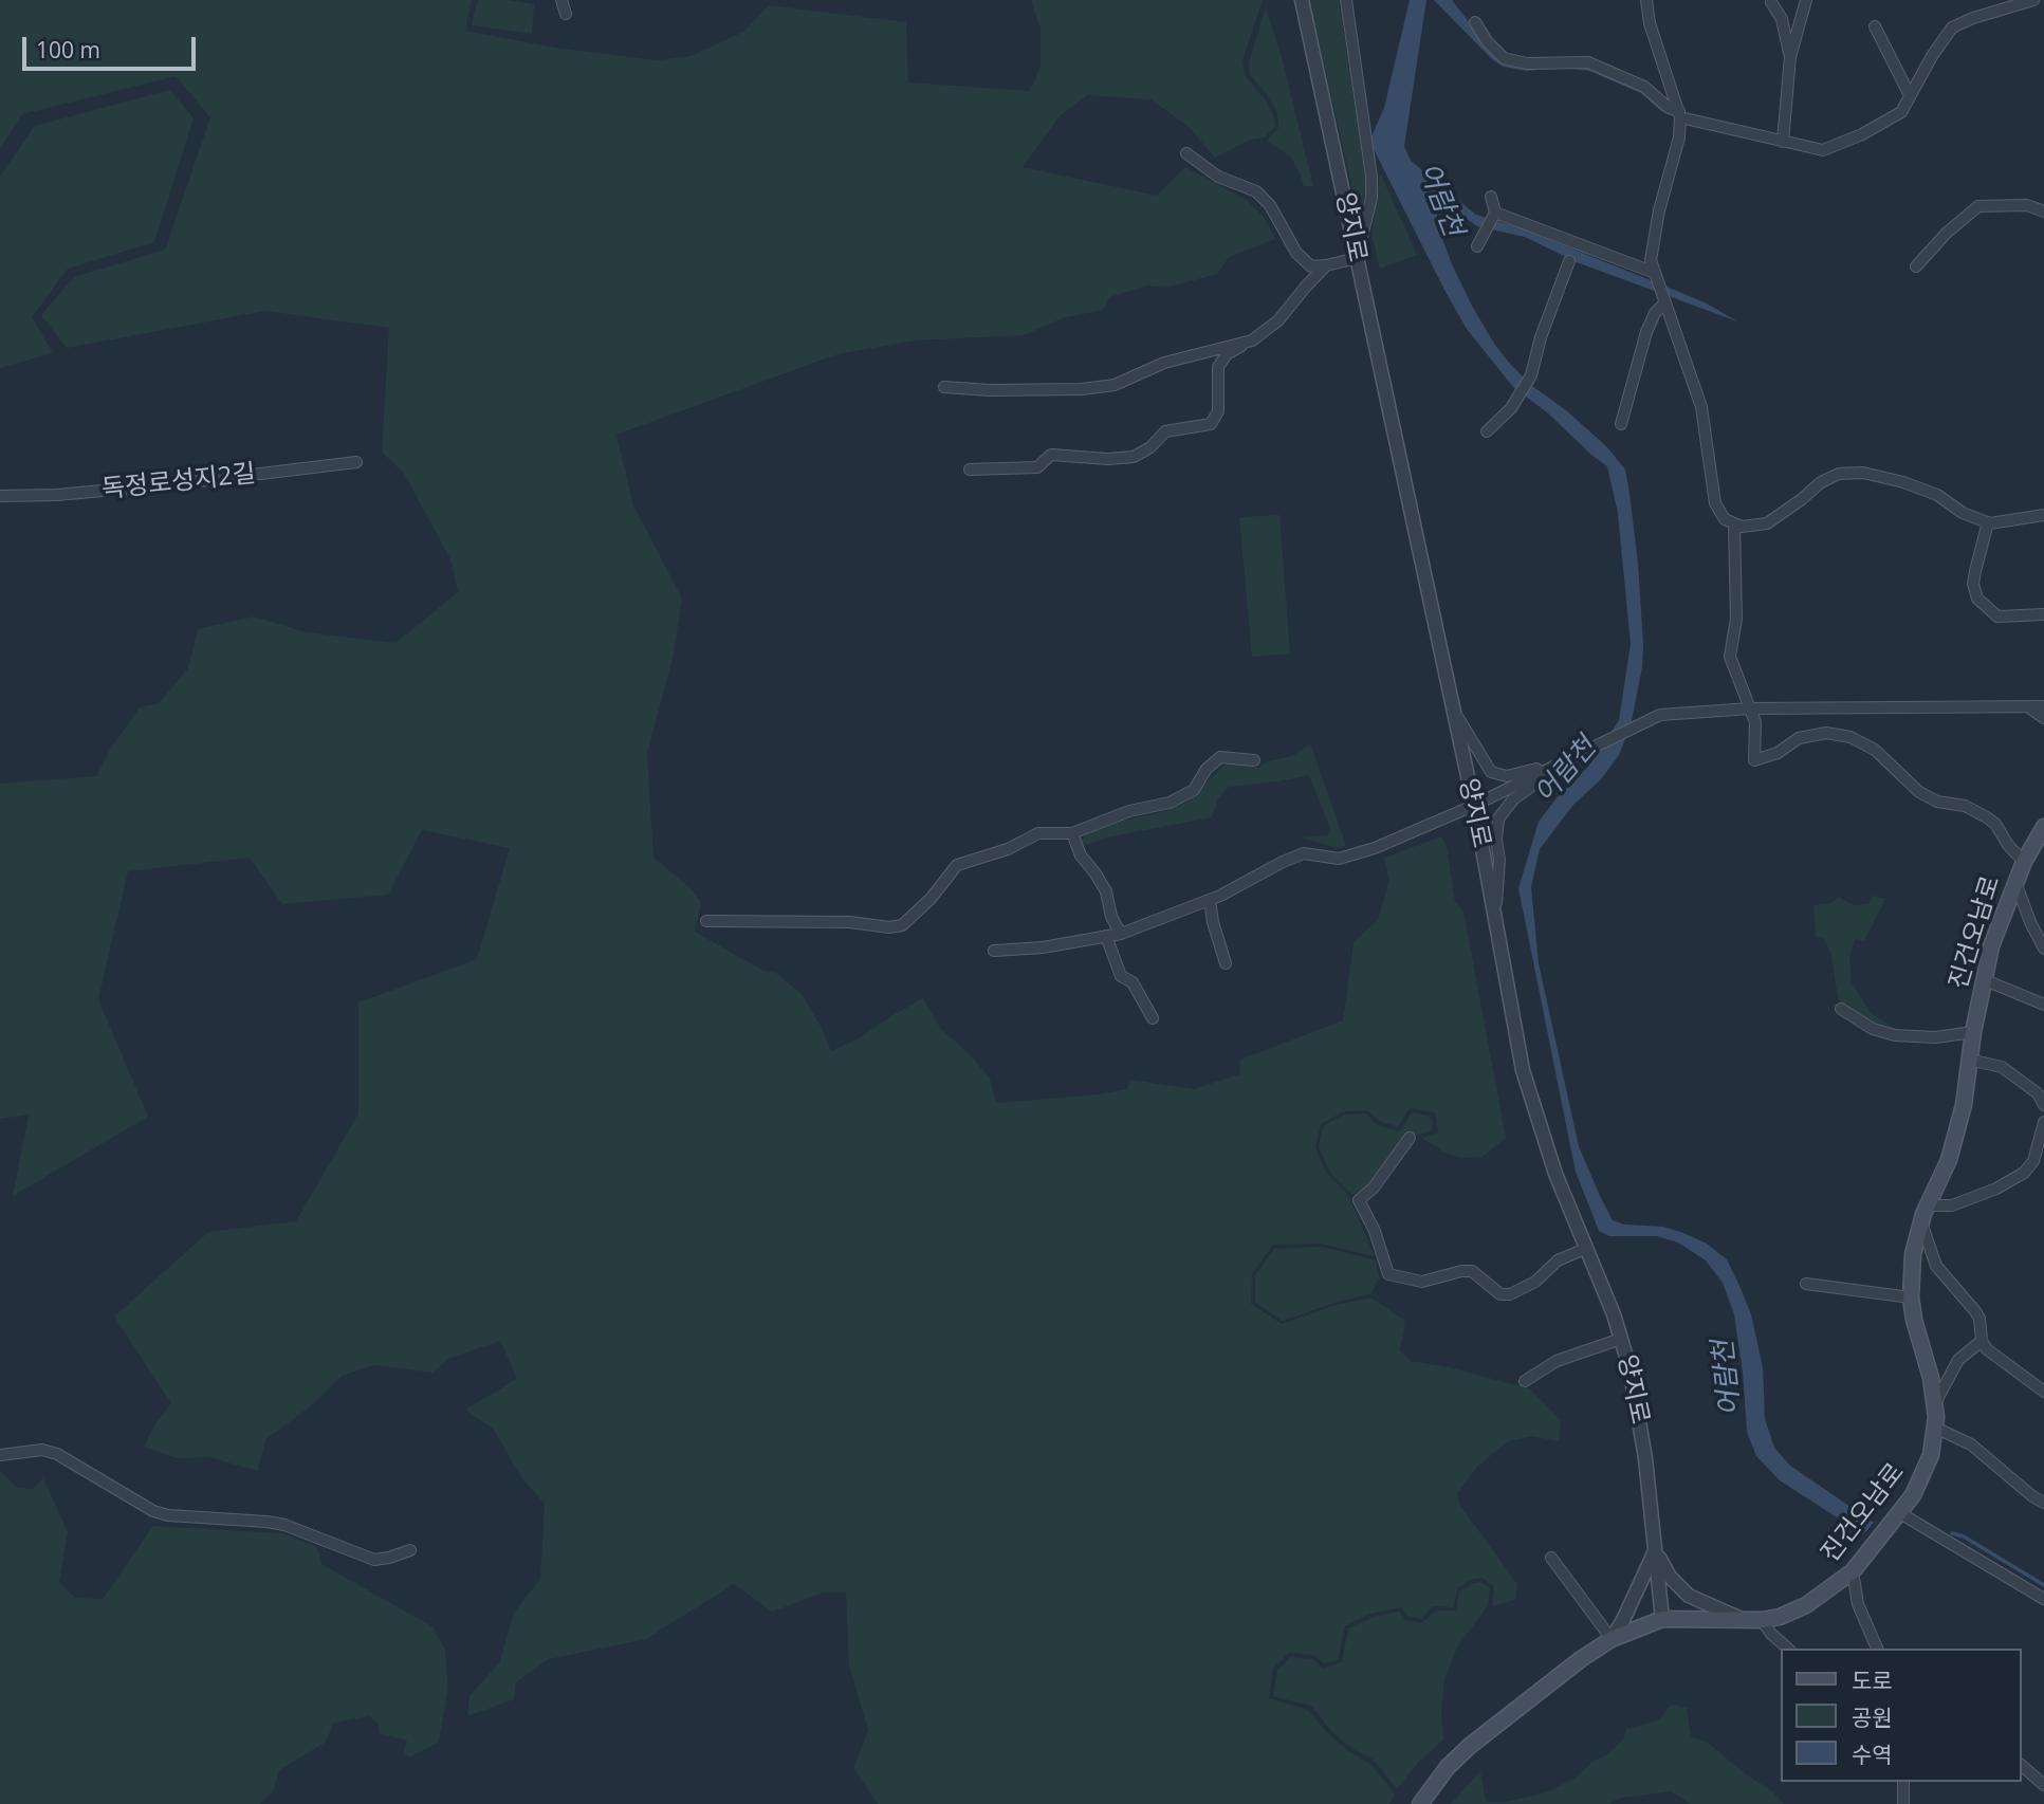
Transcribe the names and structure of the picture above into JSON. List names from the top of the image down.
{
  "streets": {
    "main road": ["진건오남로"],
    "street": ["양지로", "독정로성지2길"]
  },
  "crossings": [
    ["양지로", "진건오남로"]
  ],
  "water": ["어람천"],
  "legend": ["도로", "공원", "수역"],
  "scale_bar": "100 m"
}
